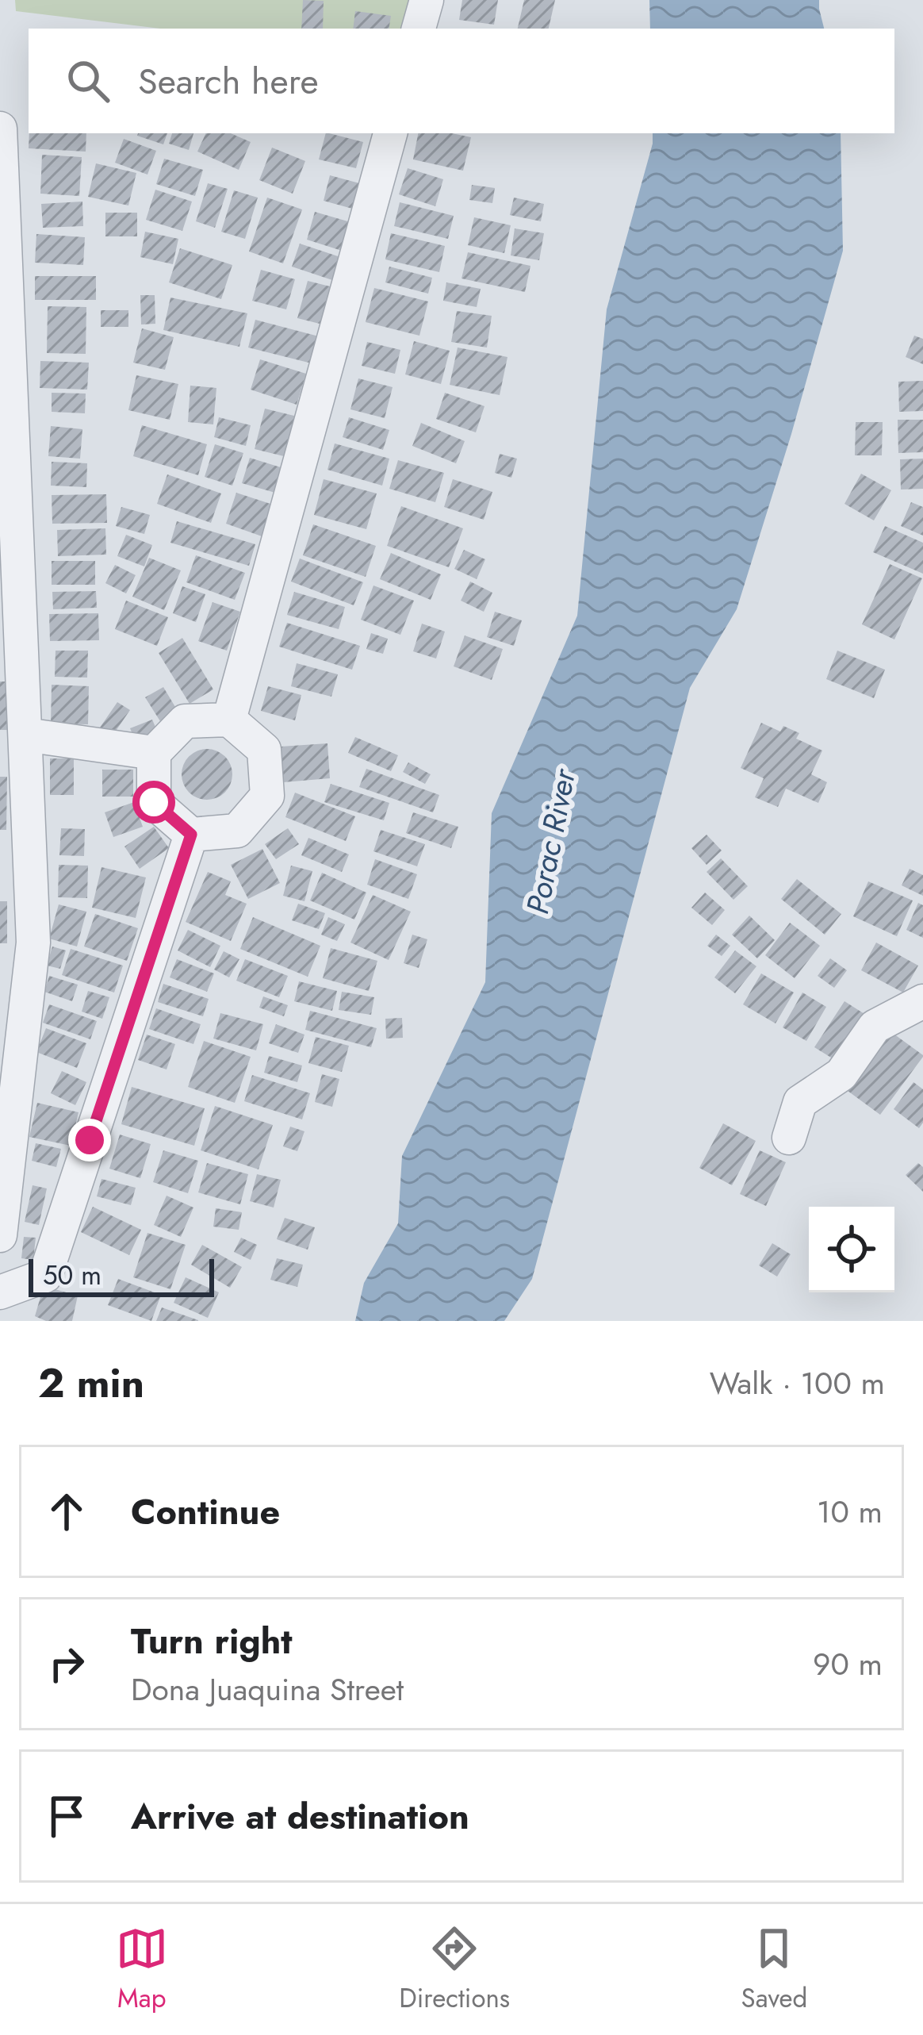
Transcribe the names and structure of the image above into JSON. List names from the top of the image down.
{
  "water": ["Porac River"],
  "scale_bar": "50 m",
  "page": {
    "search": "Search here",
    "scale": "50 m",
    "heading": ["2 min", "Walk · 100 m"],
    "list": [
      ["Continue", "10 m"],
      ["Turn right", "Dona Juaquina Street", "90 m"],
      "Arrive at destination"
    ],
    "nav": ["Map", "Directions", "Saved"]
  }
}
